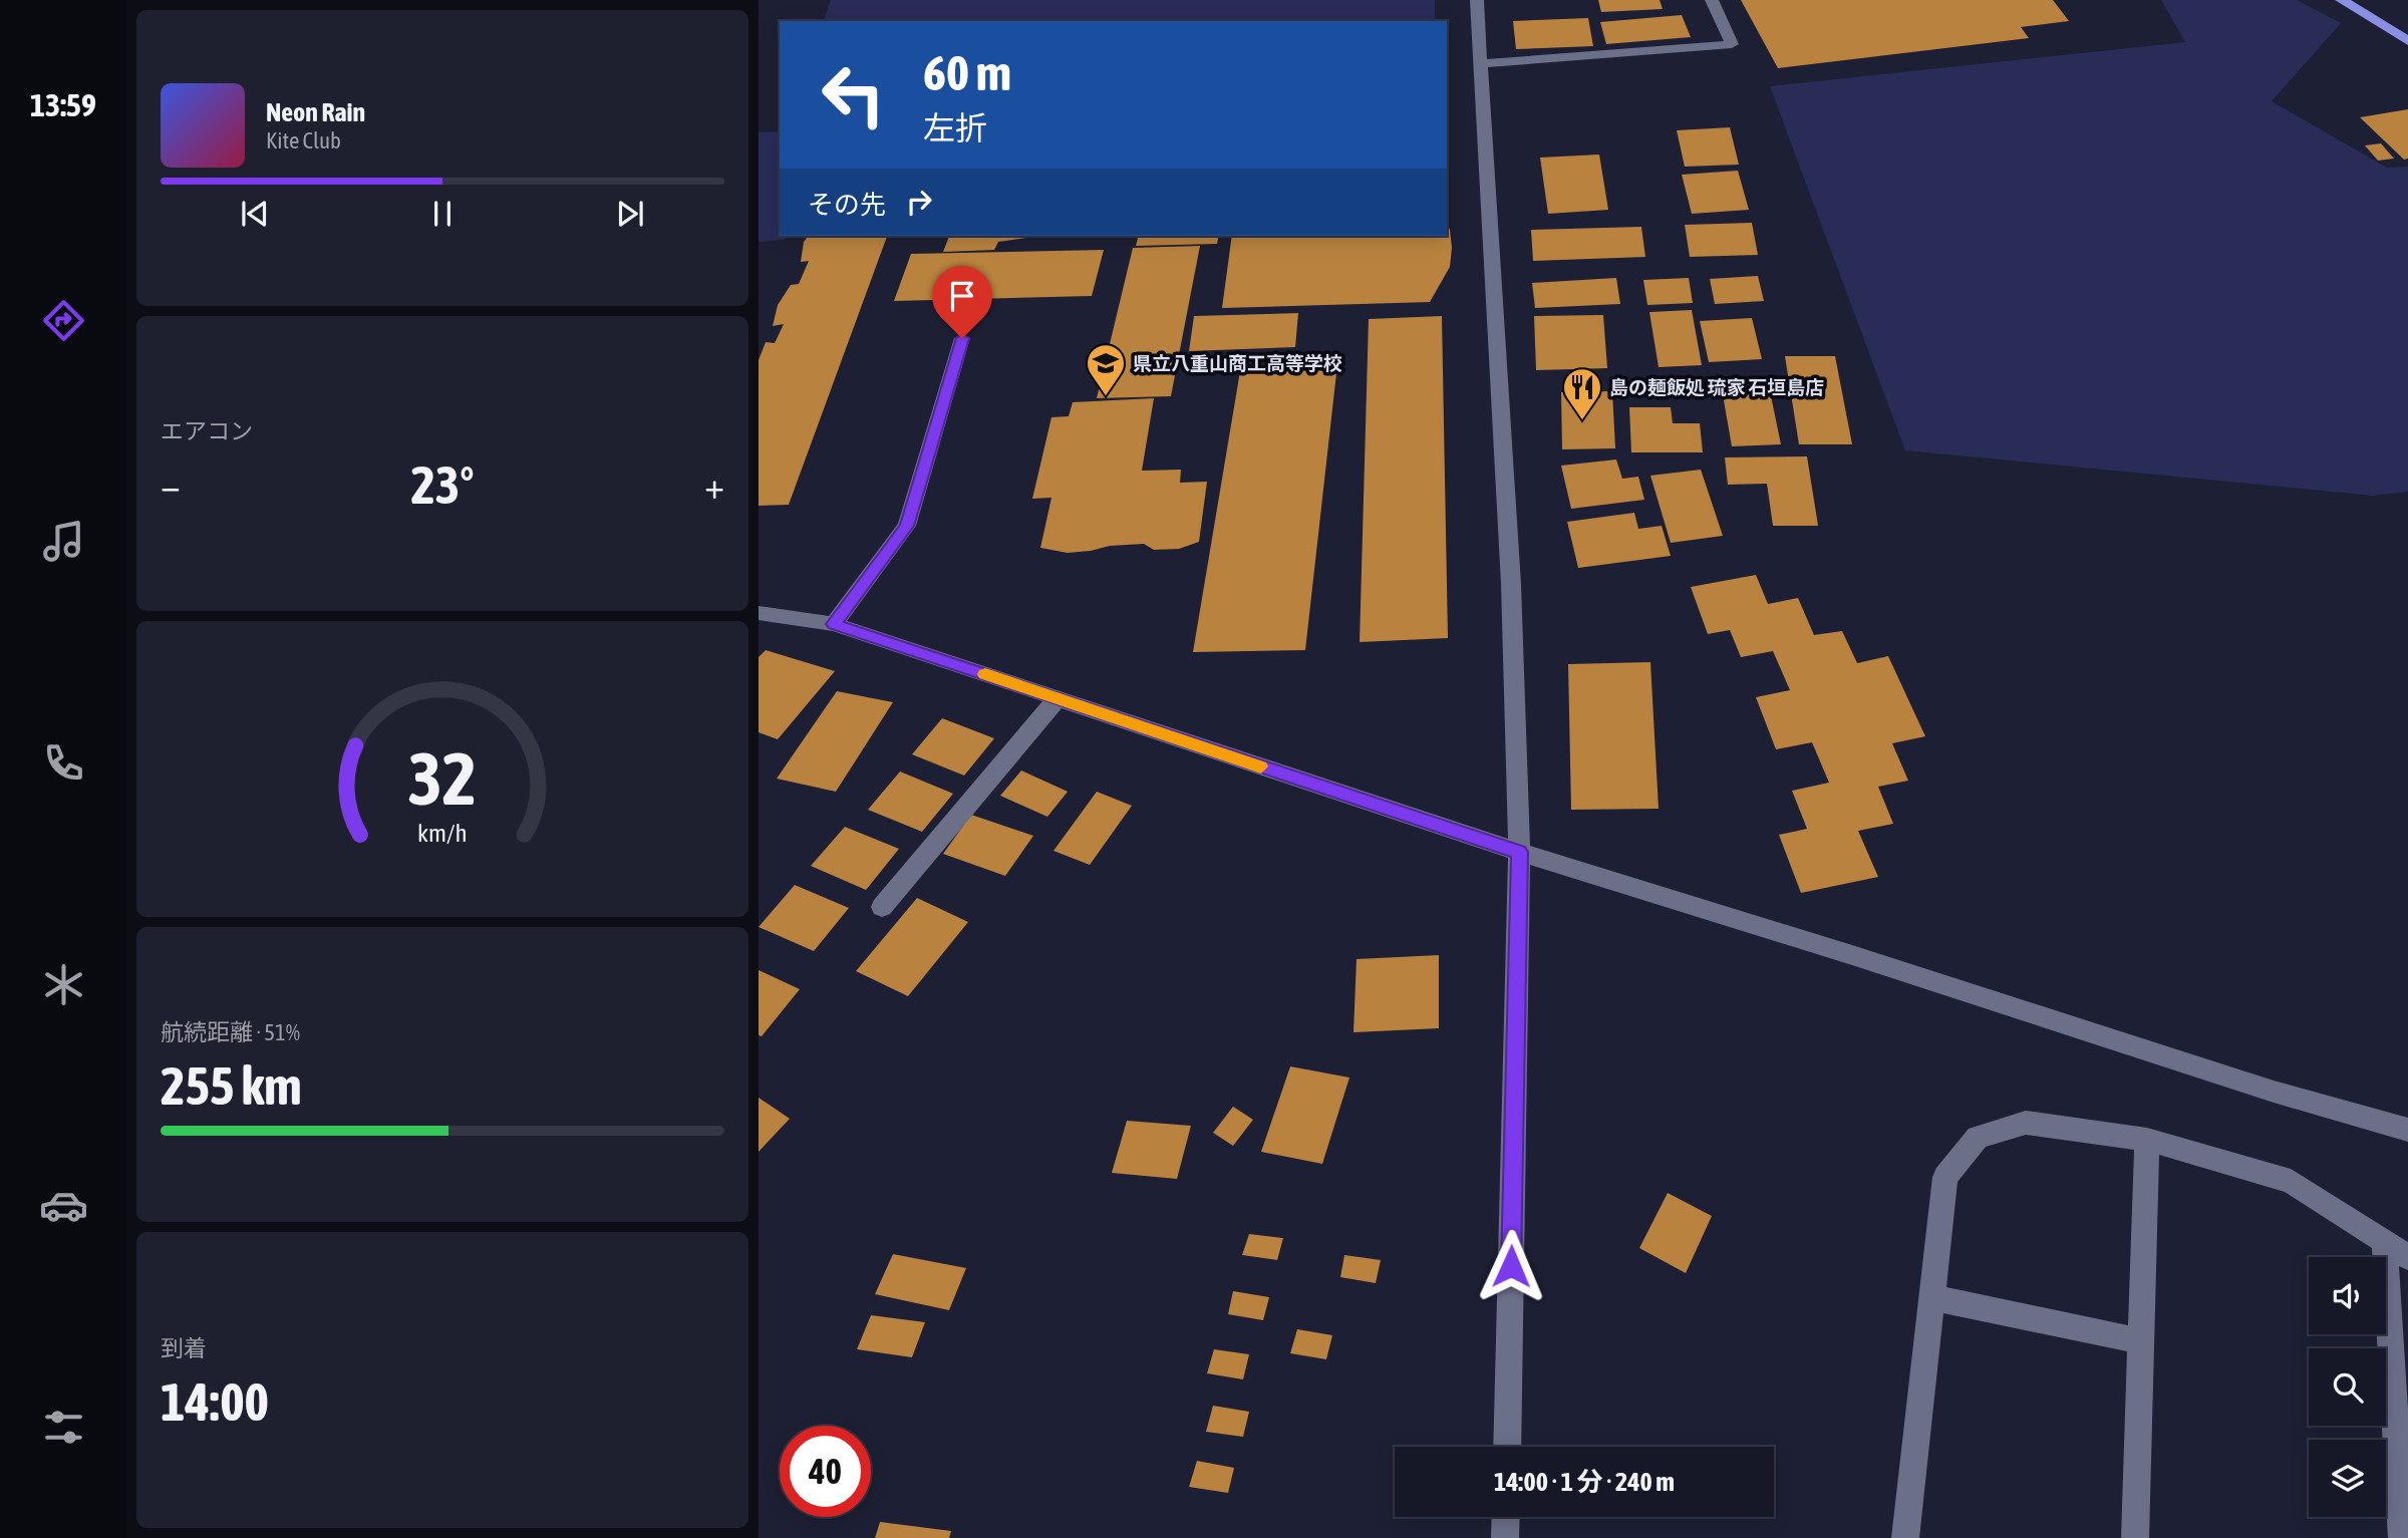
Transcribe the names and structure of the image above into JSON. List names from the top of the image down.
{
  "places": {
    "school or university": ["県立八重山商工高等学校"],
    "restaurant": ["島の麺飯処 琉家 石垣島店"]
  },
  "page": {
    "tabs": "13:59",
    "turn": ["60 m", "左折"],
    "song": ["Neon Rain", "Kite Club"],
    "then": "その先",
    "tile": [
      "エアコン",
      ["航続距離 · 51%", "255 km"],
      ["到着", "14:00"]
    ],
    "heat": ["−", "23°", "+"],
    "limit": "40",
    "trip": "14:00 · 1 分 · 240 m",
    "gauge": ["32", "km/h"]
  }
}
